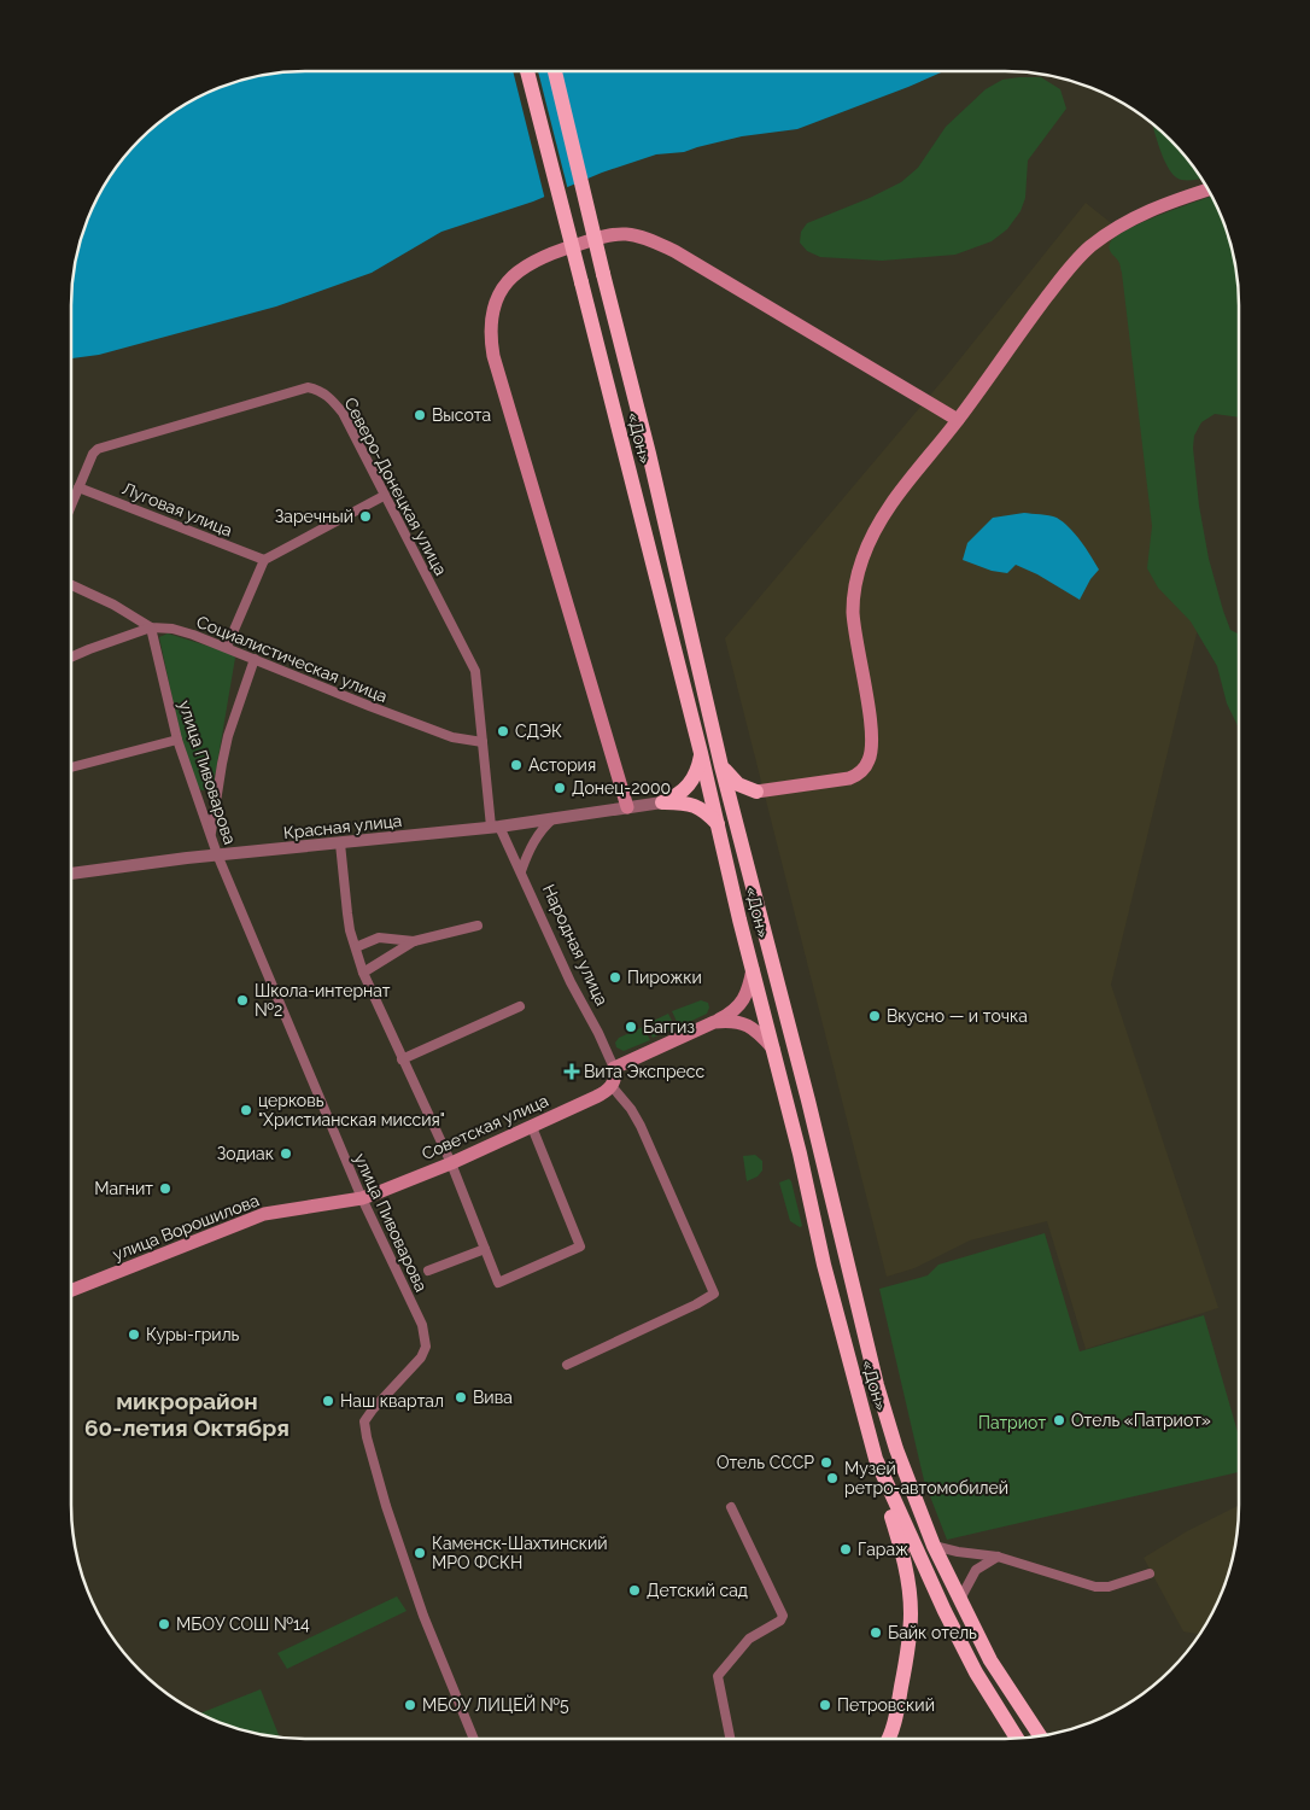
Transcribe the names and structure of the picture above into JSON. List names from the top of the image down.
{
  "streets": {
    "highway": ["«Дон»"],
    "main road": ["Советская улица", "улица Ворошилова"],
    "street": [
      "Северо-Донецкая улица",
      "Луговая улица",
      "Социалистическая улица",
      "улица Пивоварова",
      "Красная улица",
      "Народная улица"
    ]
  },
  "crossings": [
    ["«Дон»", "Советская улица"],
    ["Северо-Донецкая улица", "Луговая улица"],
    ["Северо-Донецкая улица", "Социалистическая улица"],
    ["Северо-Донецкая улица", "Красная улица"],
    ["Северо-Донецкая улица", "Народная улица"],
    ["Социалистическая улица", "улица Пивоварова"],
    ["улица Пивоварова", "Красная улица"],
    ["улица Пивоварова", "Советская улица"],
    ["улица Пивоварова", "улица Ворошилова"],
    ["Красная улица", "Народная улица"],
    ["Народная улица", "Советская улица"],
    ["Советская улица", "улица Ворошилова"]
  ],
  "districts": ["микрорайон 60-летия Октября"],
  "parks": ["Патриот"],
  "places": {
    "other": [
      "Высота",
      "Заречный",
      "СДЭК",
      "Астория",
      "Донец-2000",
      "Пирожки",
      "Школа-интернат №2",
      "Вкусно — и точка",
      "Баггиз",
      "церковь \"Христианская миссия\"",
      "Зодиак",
      "Магнит",
      "Куры-гриль",
      "Вива",
      "Наш квартал",
      "Отель «Патриот»",
      "Отель СССР",
      "Музей ретро-автомобилей",
      "Гараж",
      "Каменск-Шахтинский МРО ФСКН",
      "Детский сад",
      "МБОУ СОШ №14",
      "Байк отель",
      "МБОУ ЛИЦЕЙ №5",
      "Петровский"
    ],
    "health": ["Вита Экспресс"]
  }
}
